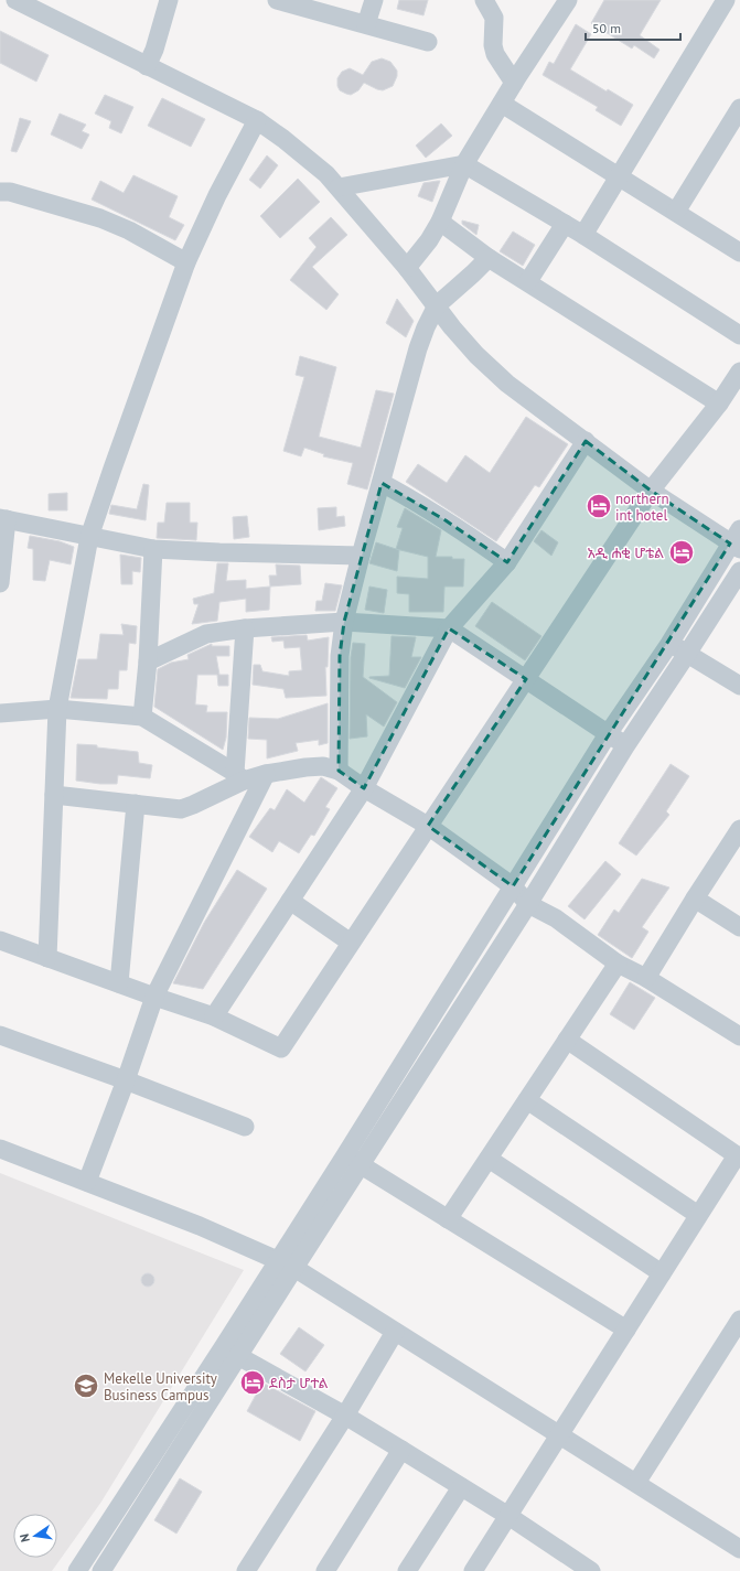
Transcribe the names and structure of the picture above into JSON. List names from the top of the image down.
{
  "places": {
    "hotel": ["northern int hotel", "አዲ ሐቂ ሆቴል", "ደስታ ሆተል"],
    "school or university": ["Mekelle University Business Campus"]
  },
  "scale_bar": "50 m",
  "north": "left"
}
